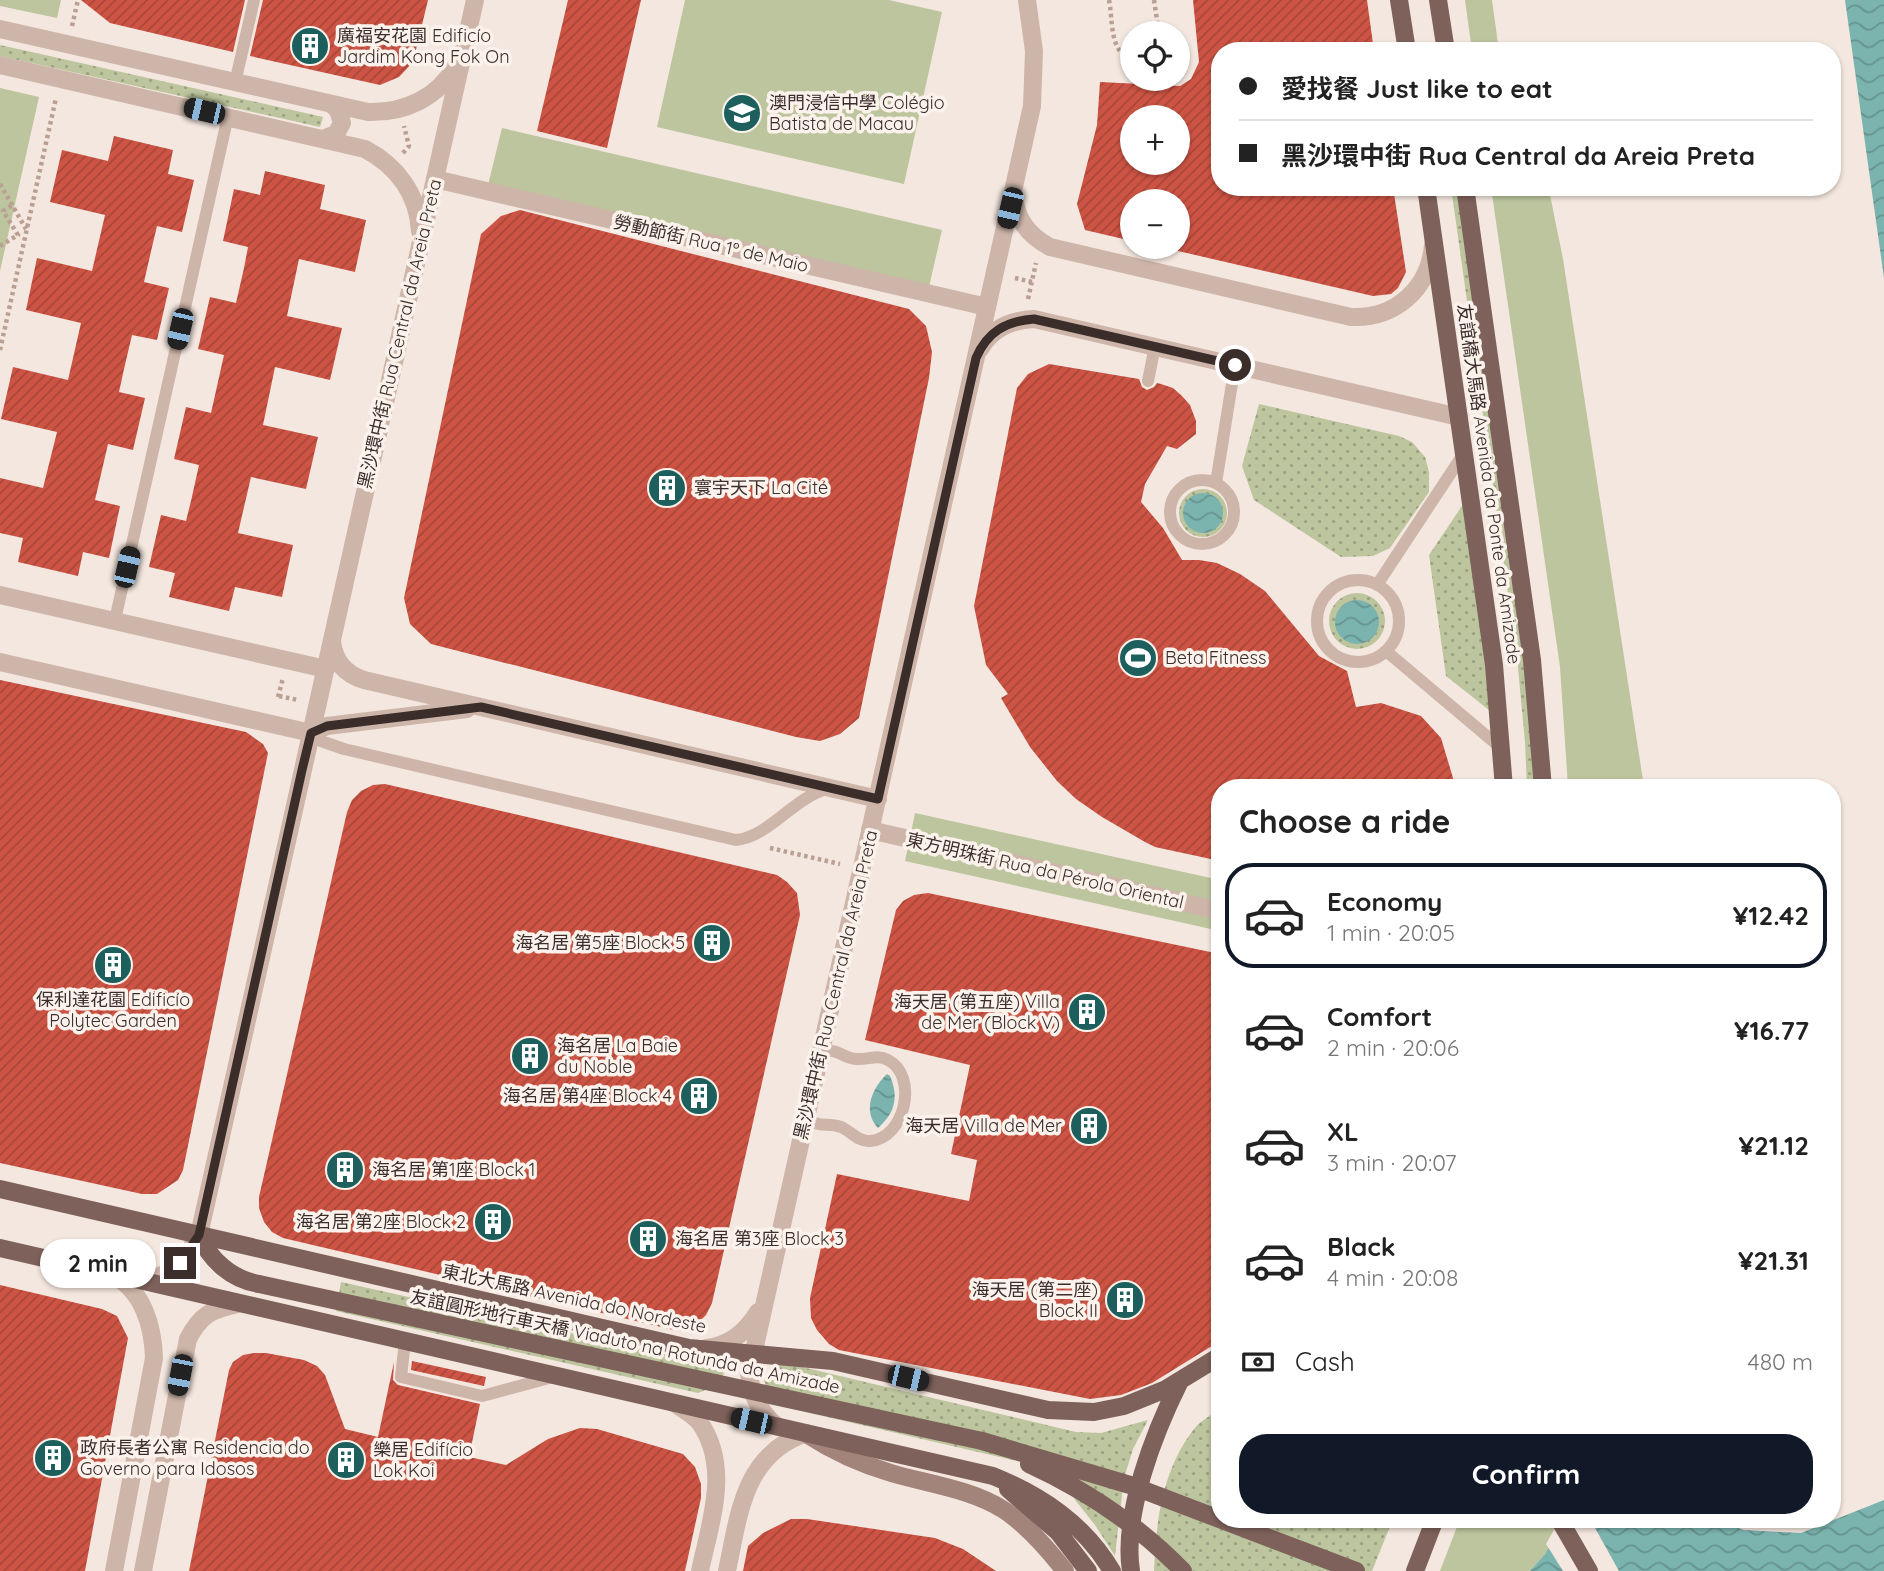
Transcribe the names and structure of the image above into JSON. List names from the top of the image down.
{
  "streets": {
    "main road": ["友誼橋大馬路 Avenida da Ponte da Amizade", "東北大馬路 Avenida do Nordeste", "友誼圓形地行車天橋 Viaduto na Rotunda da Amizade"],
    "street": ["勞動節街 Rua 1º de Maio", "黑沙環中街 Rua Central da Areia Preta", "東方明珠街 Rua da Pérola Oriental"]
  },
  "crossings": [
    ["勞動節街 Rua 1º de Maio", "黑沙環中街 Rua Central da Areia Preta"],
    ["黑沙環中街 Rua Central da Areia Preta", "東方明珠街 Rua da Pérola Oriental"],
    ["黑沙環中街 Rua Central da Areia Preta", "東北大馬路 Avenida do Nordeste"],
    ["黑沙環中街 Rua Central da Areia Preta", "友誼圓形地行車天橋 Viaduto na Rotunda da Amizade"],
    ["東北大馬路 Avenida do Nordeste", "友誼圓形地行車天橋 Viaduto na Rotunda da Amizade"]
  ],
  "places": {
    "building": [
      "廣福安花園 Edificío Jardim Kong Fok On",
      "寰宇天下 La Cité",
      "海名居 第5座 Block 5",
      "保利達花園 Edificío Polytec Garden",
      "海天居 (第五座) Villa de Mer (Block V)",
      "海名居 La Baie du Noble",
      "海名居 第4座 Block 4",
      "海天居 Villa de Mer",
      "海名居 第1座 Block 1",
      "海名居 第2座 Block 2",
      "海名居 第3座 Block 3",
      "海天居 (第二座) Block II",
      "政府長者公寓 Residencia do Governo para Idosos",
      "樂居 Edifício Lok Koi"
    ],
    "school or university": ["澳門浸信中學 Colégio Batista de Macau"],
    "sports": ["Beta Fitness"]
  },
  "page": {
    "map_buttons": ["+", "−"],
    "banner": ["愛找餐 Just like to eat", "黑沙環中街 Rua Central da Areia Preta"],
    "heading": "Choose a ride",
    "list": [
      {
        "name": "Economy",
        "note": "1 min · 20:05",
        "value": "¥12.42"
      },
      {
        "name": "Comfort",
        "note": "2 min · 20:06",
        "value": "¥16.77"
      },
      {
        "name": "XL",
        "note": "3 min · 20:07",
        "value": "¥21.12"
      },
      {
        "name": "Black",
        "note": "4 min · 20:08",
        "value": "¥21.31"
      }
    ],
    "bubble": "2 min",
    "pay": ["Cash", "480 m"],
    "buttons": "Confirm"
  }
}
